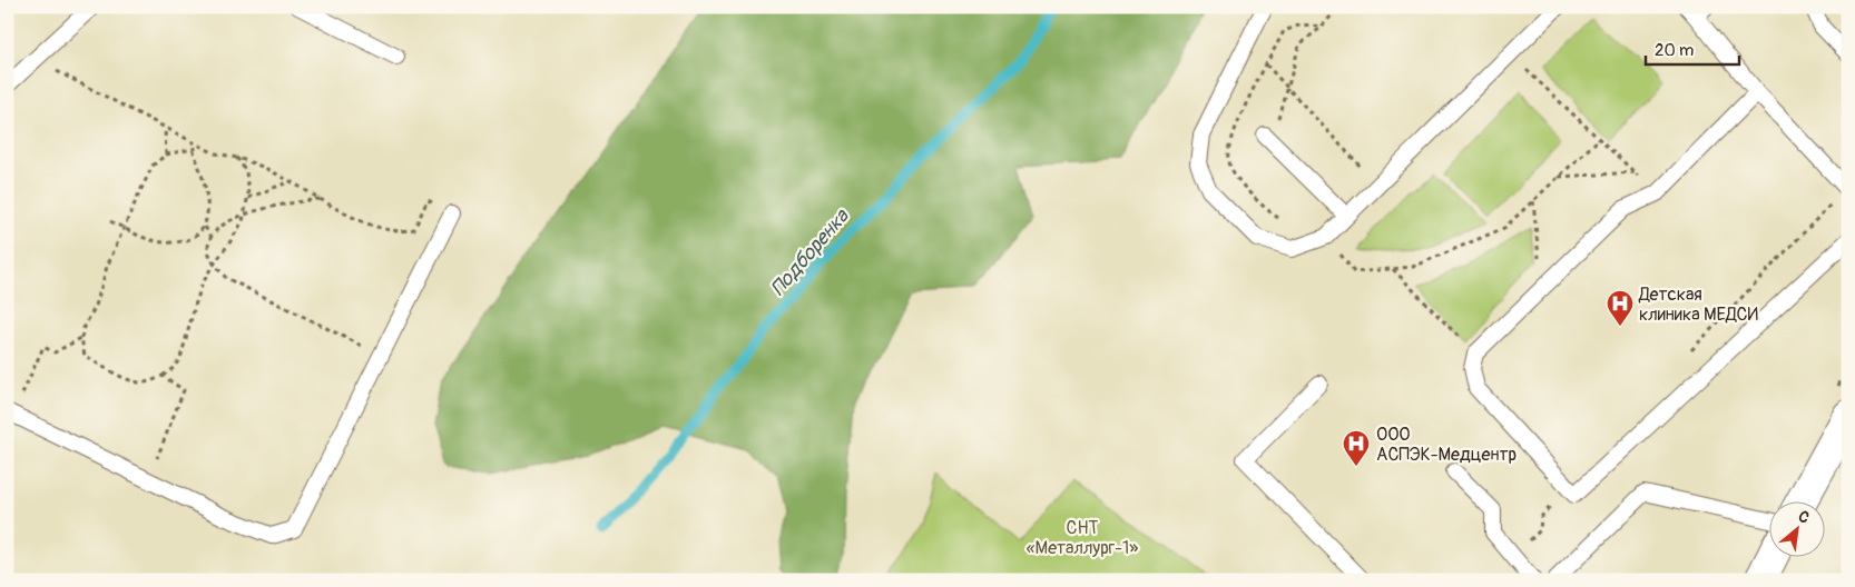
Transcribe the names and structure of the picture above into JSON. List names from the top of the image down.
{
  "water": ["Подборенка"],
  "parks": ["СНТ «Металлург-1»"],
  "places": {
    "hospital": ["Детская клиника МЕДСИ", "ООО АСПЭК-Медцентр"]
  },
  "scale_bar": "20 m",
  "north": "top right"
}
